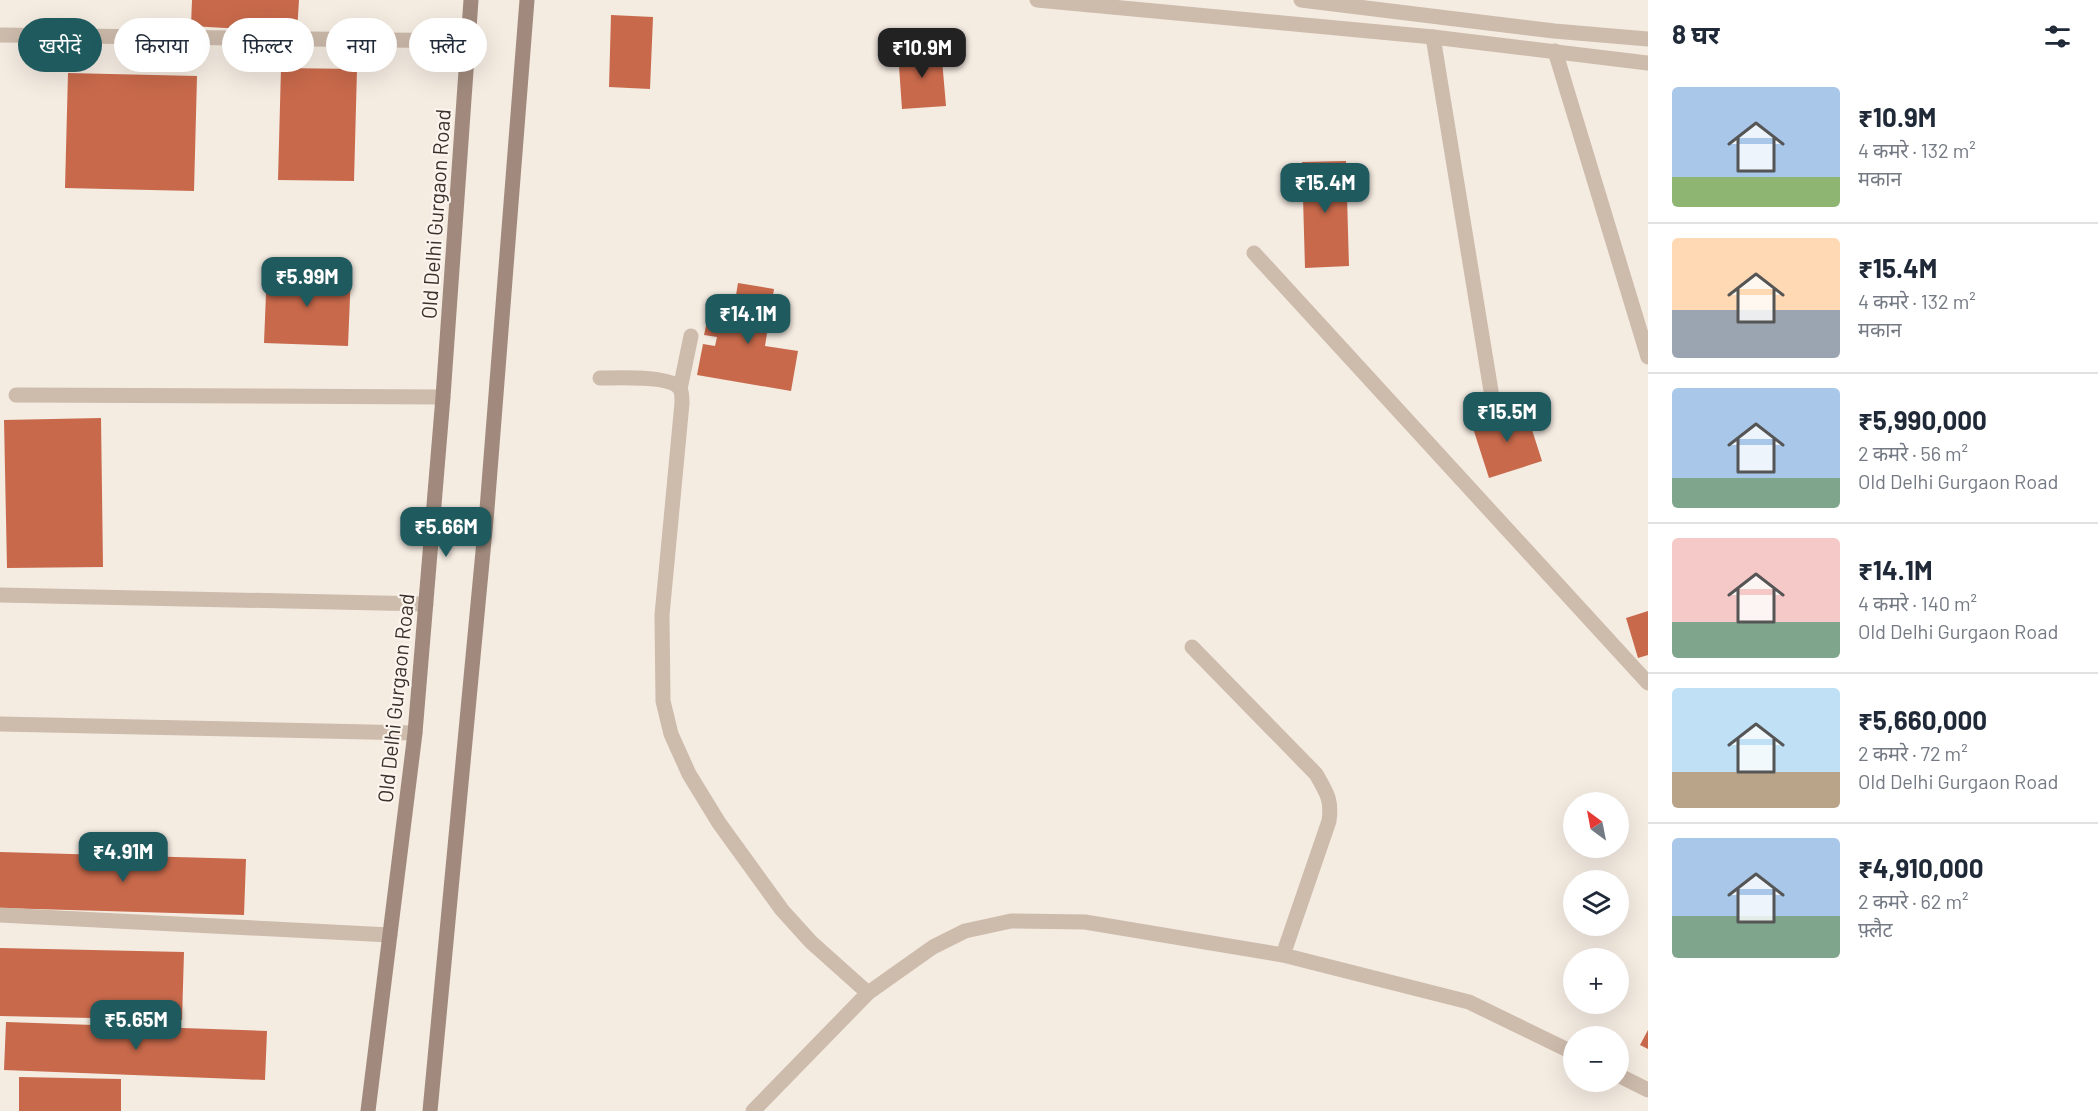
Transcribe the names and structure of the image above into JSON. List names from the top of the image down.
{
  "streets": {
    "main road": ["Old Delhi Gurgaon Road"]
  },
  "north": "top left",
  "page": {
    "heading": "8 घर",
    "chip": [
      "खरीदें",
      "किराया",
      "फ़िल्टर",
      "नया",
      "फ़्लैट"
    ],
    "price": [
      "₹10.9M",
      "₹15.4M",
      "₹5.99M",
      "₹14.1M",
      "₹15.5M",
      "₹5.66M",
      "₹4.91M",
      "₹5.65M"
    ],
    "list": [
      {
        "name": "₹10.9M",
        "note": "4 कमरे · 132 m² · मकान"
      },
      {
        "name": "₹15.4M",
        "note": "4 कमरे · 132 m² · मकान"
      },
      {
        "name": "₹5,990,000",
        "note": "2 कमरे · 56 m² · Old Delhi Gurgaon Road"
      },
      {
        "name": "₹14.1M",
        "note": "4 कमरे · 140 m² · Old Delhi Gurgaon Road"
      },
      {
        "name": "₹5,660,000",
        "note": "2 कमरे · 72 m² · Old Delhi Gurgaon Road"
      },
      {
        "name": "₹4,910,000",
        "note": "2 कमरे · 62 m² · फ़्लैट"
      }
    ],
    "map_buttons": ["+", "−"]
  }
}
